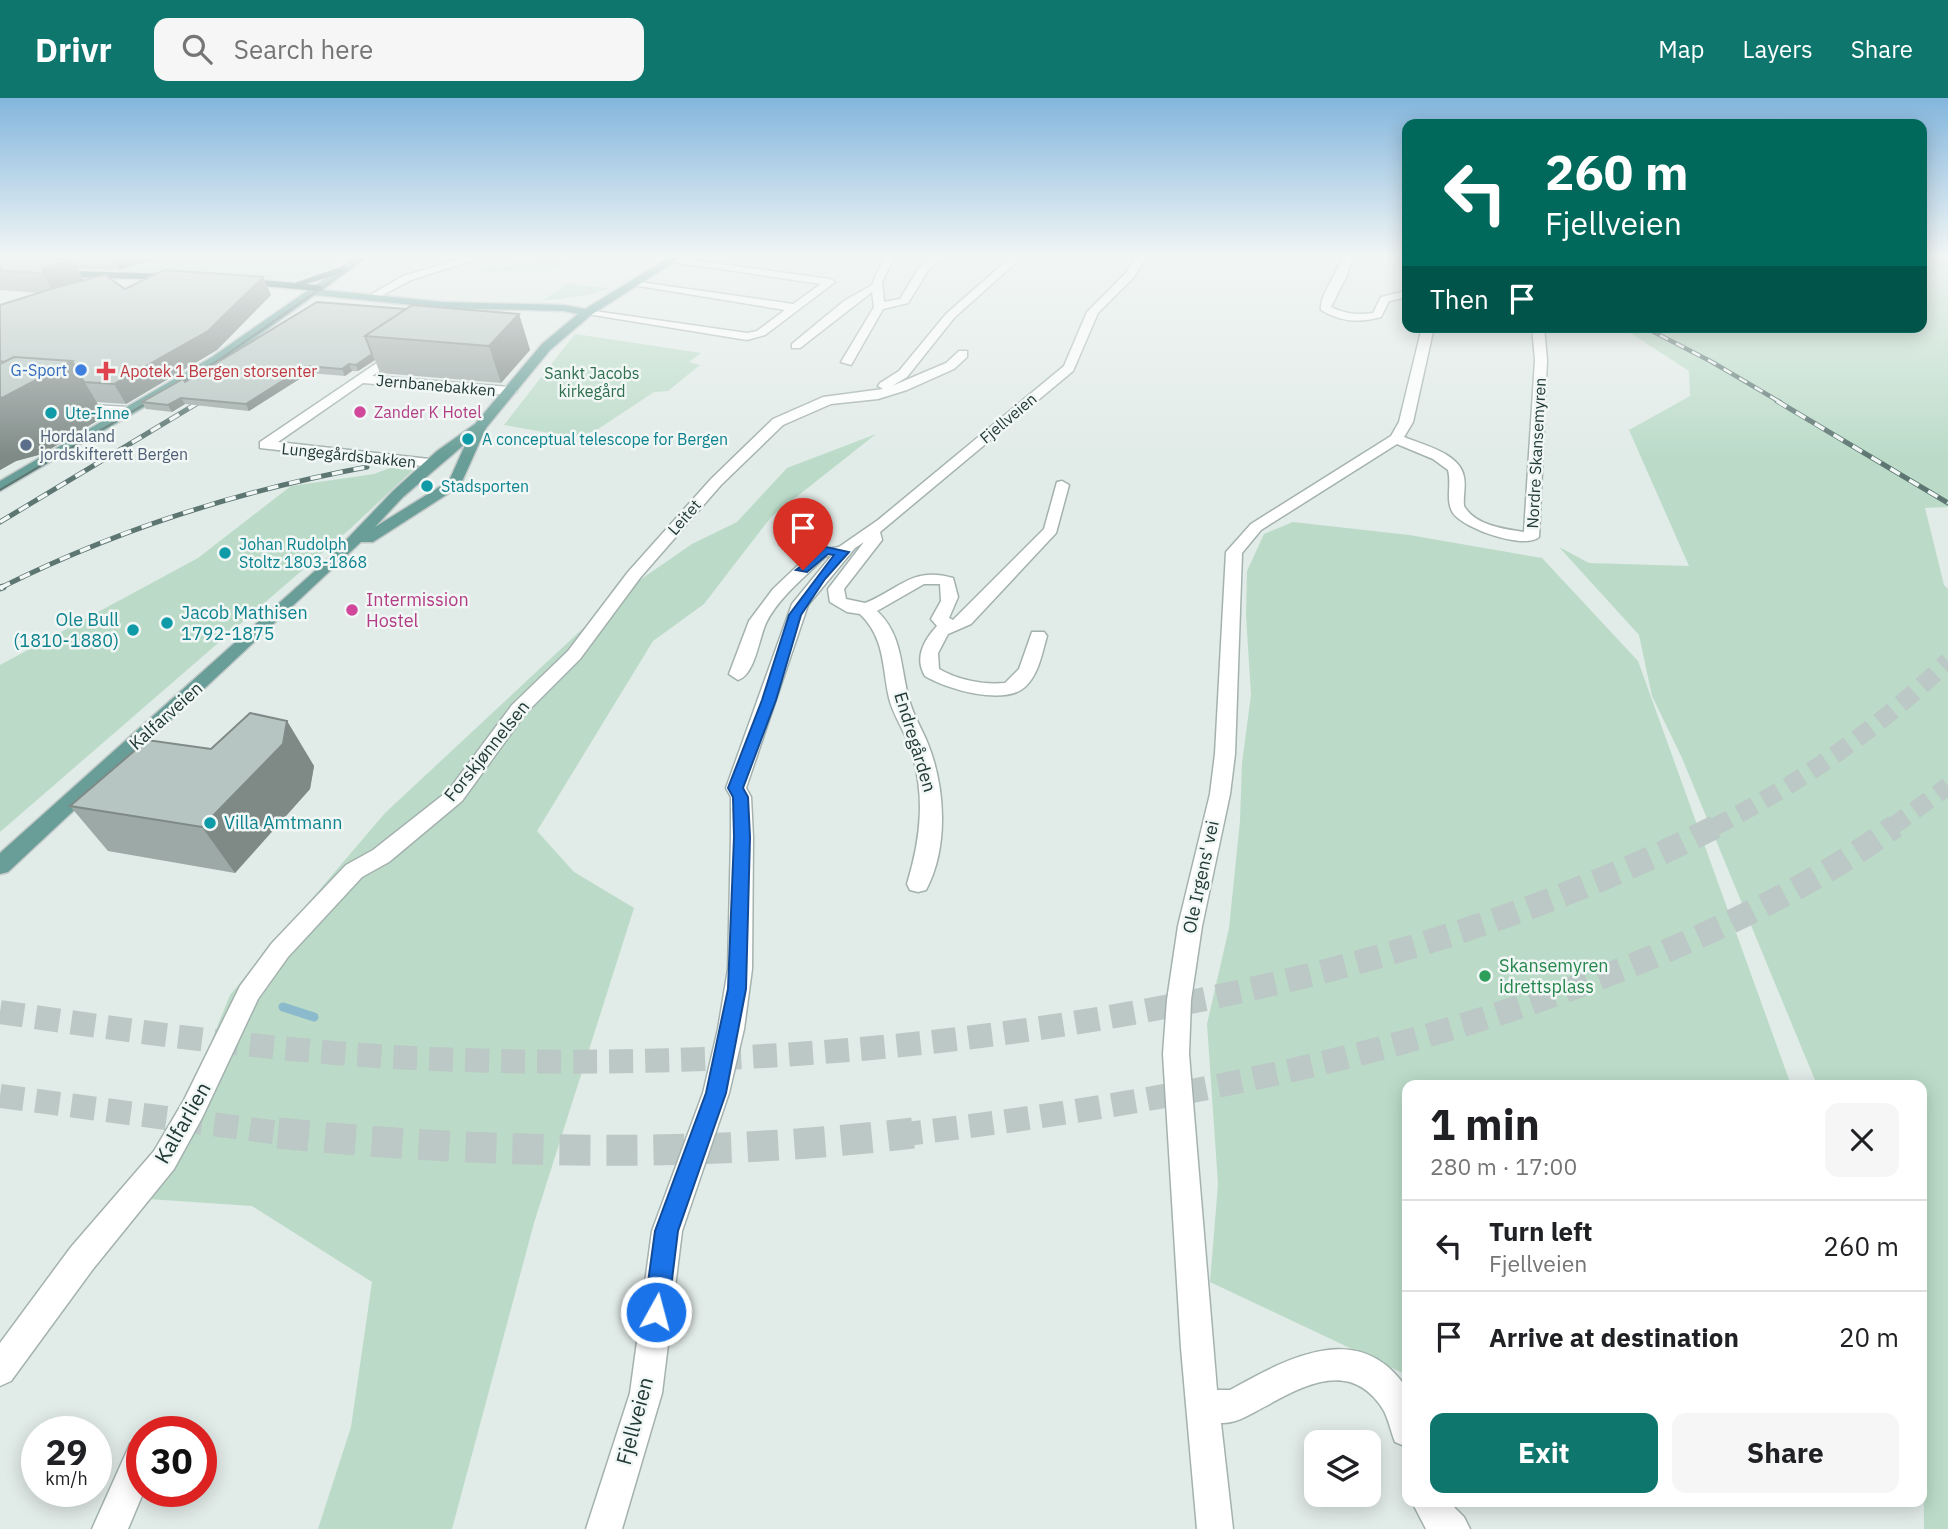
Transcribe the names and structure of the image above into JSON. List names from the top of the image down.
{
  "streets": {
    "main road": ["Kalfarveien"],
    "street": [
      "Jernbanebakken",
      "Fjellveien",
      "Nordre Skansemyren",
      "Lungegårdsbakken",
      "Leitet",
      "Endregården",
      "Forskjønnelsen",
      "Ole Irgens' vei",
      "Kalfarlien"
    ]
  },
  "crossings": [
    ["Jernbanebakken", "Lungegårdsbakken"],
    ["Fjellveien", "Endregården"],
    ["Lungegårdsbakken", "Kalfarveien"],
    ["Leitet", "Forskjønnelsen"],
    ["Forskjønnelsen", "Kalfarlien"]
  ],
  "parks": ["Sankt Jacobs kirkegård"],
  "places": {
    "other": [
      "G-Sport",
      "Zander K Hotel",
      "Ute-Inne",
      "A conceptual telescope for Bergen",
      "Hordaland jordskifterett Bergen",
      "Stadsporten",
      "Johan Rudolph Stoltz 1803-1868",
      "Intermission Hostel",
      "Jacob Mathisen 1792-1875",
      "Ole Bull (1810-1880)",
      "Villa Amtmann",
      "Skansemyren idrettsplass"
    ],
    "health": ["Apotek 1 Bergen storsenter"]
  },
  "page": {
    "header": "Drivr",
    "search": "Search here",
    "nav": ["Map", "Layers", "Share"],
    "turn": ["260 m", "Fjellveien"],
    "then": "Then",
    "heading": ["1 min", "280 m · 17:00"],
    "list": [
      {
        "name": "Turn left",
        "note": "Fjellveien",
        "value": "260 m"
      },
      {
        "name": "Arrive at destination",
        "value": "20 m"
      }
    ],
    "buttons": ["Exit", "Share"],
    "speed": "29 km/h",
    "limit": "30"
  }
}
